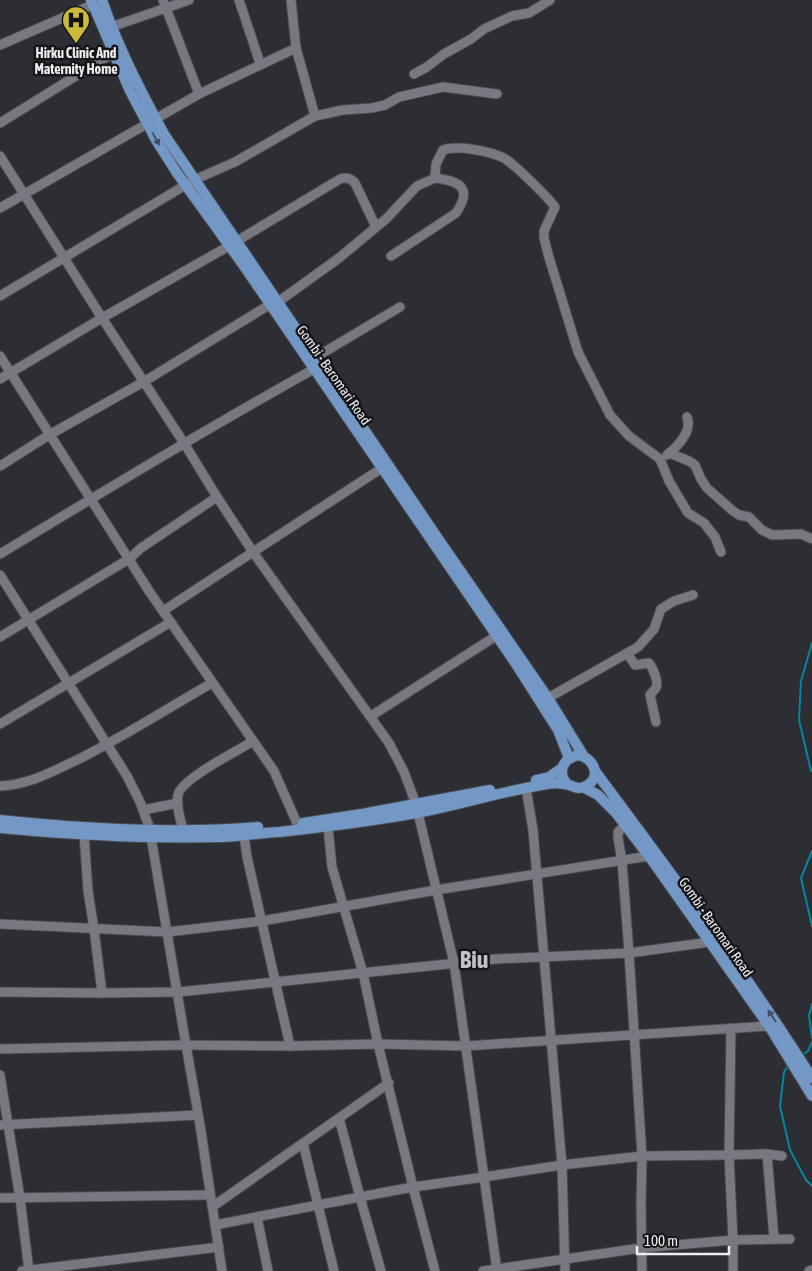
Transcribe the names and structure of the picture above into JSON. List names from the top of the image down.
{
  "streets": {
    "main road": ["Gombi - Baromari Road"]
  },
  "districts": ["Biu"],
  "places": {
    "hospital": ["Hirku Clinic And Maternity Home"]
  },
  "scale_bar": "100 m"
}
